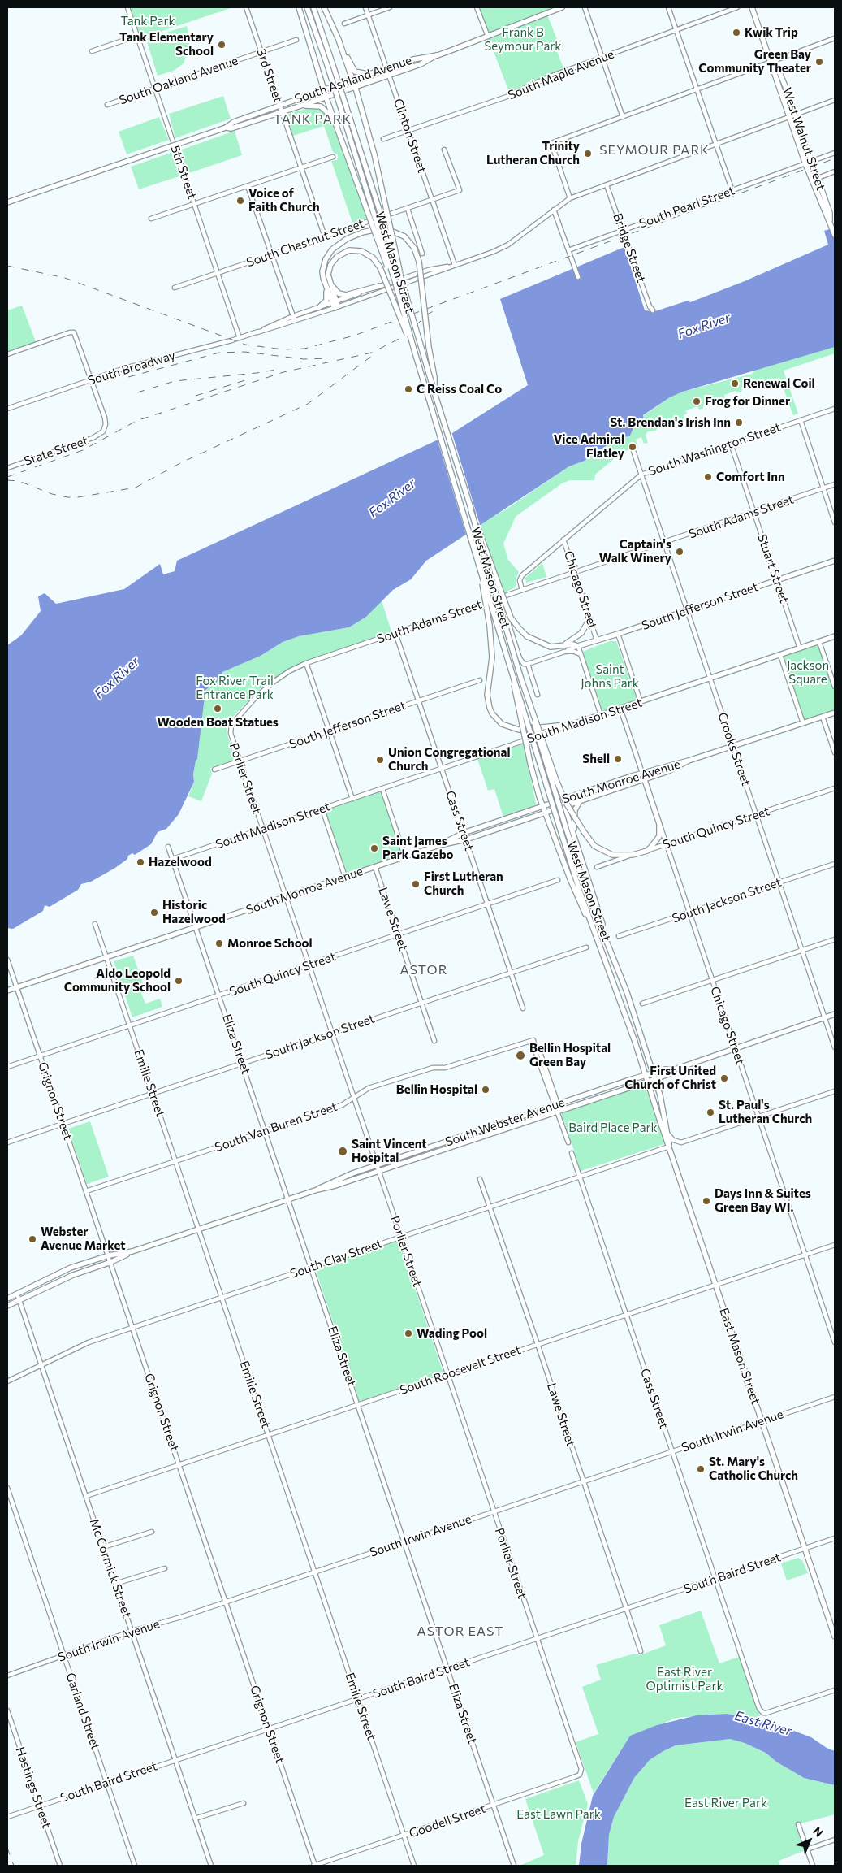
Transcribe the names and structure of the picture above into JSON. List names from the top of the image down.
{
  "streets": {
    "main road": [
      "South Ashland Avenue",
      "West Walnut Street",
      "West Mason Street",
      "Chicago Street",
      "South Jefferson Street",
      "South Madison Street",
      "South Monroe Avenue",
      "South Quincy Street",
      "South Webster Avenue",
      "East Mason Street"
    ],
    "street": [
      "South Maple Avenue",
      "3rd Street",
      "South Oakland Avenue",
      "Clinton Street",
      "5th Street",
      "South Pearl Street",
      "South Chestnut Street",
      "Bridge Street",
      "South Broadway",
      "South Washington Street",
      "State Street",
      "South Adams Street",
      "Stuart Street",
      "Crooks Street",
      "Porlier Street",
      "Cass Street",
      "South Jackson Street",
      "Lawe Street",
      "Eliza Street",
      "Emilie Street",
      "Grignon Street",
      "South Van Buren Street",
      "South Clay Street",
      "South Roosevelt Street",
      "South Irwin Avenue",
      "Mc Cormick Street",
      "South Baird Street",
      "Garland Street",
      "Hastings Street",
      "Goodell Street"
    ]
  },
  "crossings": [
    ["South Maple Avenue", "Clinton Street"],
    ["3rd Street", "South Ashland Avenue"],
    ["3rd Street", "South Oakland Avenue"],
    ["3rd Street", "South Chestnut Street"],
    ["South Ashland Avenue", "Clinton Street"],
    ["South Oakland Avenue", "5th Street"],
    ["Clinton Street", "South Chestnut Street"],
    ["Clinton Street", "South Broadway"],
    ["West Walnut Street", "South Pearl Street"],
    ["West Walnut Street", "South Broadway"],
    ["5th Street", "South Chestnut Street"],
    ["5th Street", "South Broadway"],
    ["South Pearl Street", "Bridge Street"],
    ["Bridge Street", "South Broadway"],
    ["West Mason Street", "South Webster Avenue"],
    ["West Mason Street", "South Clay Street"],
    ["West Mason Street", "East Mason Street"],
    ["South Broadway", "State Street"],
    ["South Washington Street", "South Adams Street"],
    ["South Washington Street", "Stuart Street"],
    ["South Washington Street", "Chicago Street"],
    ["South Washington Street", "Crooks Street"],
    ["South Adams Street", "Stuart Street"],
    ["South Adams Street", "Chicago Street"],
    ["South Adams Street", "Crooks Street"],
    ["South Adams Street", "Porlier Street"],
    ["South Adams Street", "Cass Street"],
    ["Stuart Street", "South Jefferson Street"],
    ["Stuart Street", "South Madison Street"],
    ["Chicago Street", "South Jefferson Street"],
    ["Chicago Street", "South Madison Street"],
    ["Chicago Street", "South Monroe Avenue"],
    ["Chicago Street", "South Quincy Street"],
    ["Chicago Street", "South Jackson Street"],
    ["Chicago Street", "South Webster Avenue"],
    ["Chicago Street", "South Roosevelt Street"],
    ["South Jefferson Street", "Crooks Street"],
    ["South Jefferson Street", "Porlier Street"],
    ["South Jefferson Street", "Cass Street"],
    ["South Madison Street", "Crooks Street"],
    ["South Madison Street", "Porlier Street"],
    ["South Madison Street", "Cass Street"],
    ["South Madison Street", "Eliza Street"],
    ["Crooks Street", "South Monroe Avenue"],
    ["Crooks Street", "South Quincy Street"],
    ["Crooks Street", "South Jackson Street"],
    ["Crooks Street", "South Webster Avenue"],
    ["Porlier Street", "South Monroe Avenue"],
    ["Porlier Street", "South Quincy Street"],
    ["Porlier Street", "South Jackson Street"],
    ["Porlier Street", "South Webster Avenue"],
    ["Porlier Street", "South Van Buren Street"],
    ["Porlier Street", "South Clay Street"],
    ["Porlier Street", "South Roosevelt Street"],
    ["Porlier Street", "South Irwin Avenue"],
    ["Porlier Street", "South Baird Street"],
    ["Porlier Street", "Goodell Street"],
    ["South Monroe Avenue", "Cass Street"],
    ["South Monroe Avenue", "Lawe Street"],
    ["South Monroe Avenue", "Eliza Street"],
    ["South Monroe Avenue", "Emilie Street"],
    ["South Monroe Avenue", "Grignon Street"],
    ["Cass Street", "South Quincy Street"],
    ["Cass Street", "South Jackson Street"],
    ["Cass Street", "South Clay Street"],
    ["Cass Street", "South Roosevelt Street"],
    ["Cass Street", "South Irwin Avenue"],
    ["Cass Street", "South Baird Street"],
    ["South Quincy Street", "Lawe Street"],
    ["South Quincy Street", "Eliza Street"],
    ["South Quincy Street", "Emilie Street"],
    ["South Quincy Street", "Grignon Street"],
    ["South Jackson Street", "Lawe Street"],
    ["South Jackson Street", "Eliza Street"],
    ["South Jackson Street", "Emilie Street"],
    ["South Jackson Street", "Grignon Street"],
    ["Lawe Street", "South Clay Street"],
    ["Lawe Street", "South Roosevelt Street"],
    ["Lawe Street", "South Irwin Avenue"],
    ["Lawe Street", "South Baird Street"],
    ["Eliza Street", "South Webster Avenue"],
    ["Eliza Street", "South Van Buren Street"],
    ["Eliza Street", "South Clay Street"],
    ["Eliza Street", "South Roosevelt Street"],
    ["Eliza Street", "South Irwin Avenue"],
    ["Eliza Street", "South Baird Street"],
    ["Eliza Street", "Goodell Street"],
    ["Emilie Street", "South Webster Avenue"],
    ["Emilie Street", "South Van Buren Street"],
    ["Emilie Street", "South Clay Street"],
    ["Emilie Street", "South Roosevelt Street"],
    ["Emilie Street", "South Irwin Avenue"],
    ["Emilie Street", "South Baird Street"],
    ["Emilie Street", "Goodell Street"],
    ["Grignon Street", "South Webster Avenue"],
    ["Grignon Street", "South Van Buren Street"],
    ["Grignon Street", "South Clay Street"],
    ["Grignon Street", "South Roosevelt Street"],
    ["Grignon Street", "South Irwin Avenue"],
    ["Grignon Street", "South Baird Street"],
    ["Grignon Street", "Goodell Street"],
    ["South Webster Avenue", "South Van Buren Street"],
    ["South Webster Avenue", "East Mason Street"],
    ["South Webster Avenue", "Mc Cormick Street"],
    ["South Clay Street", "East Mason Street"],
    ["South Clay Street", "Mc Cormick Street"],
    ["East Mason Street", "South Roosevelt Street"],
    ["East Mason Street", "South Irwin Avenue"],
    ["East Mason Street", "South Baird Street"],
    ["South Roosevelt Street", "Mc Cormick Street"],
    ["South Irwin Avenue", "Mc Cormick Street"],
    ["South Irwin Avenue", "Garland Street"],
    ["Mc Cormick Street", "South Baird Street"],
    ["South Baird Street", "Garland Street"],
    ["South Baird Street", "Hastings Street"]
  ],
  "districts": [
    "TANK PARK",
    "SEYMOUR PARK",
    "ASTOR",
    "ASTOR EAST"
  ],
  "water": ["Fox River", "East River"],
  "parks": [
    "Tank Park",
    "Frank B Seymour Park",
    "Jackson Square",
    "Saint Johns Park",
    "Fox River Trail Entrance Park",
    "Baird Place Park",
    "East River Optimist Park",
    "East River Park",
    "East Lawn Park"
  ],
  "places": [
    "Kwik Trip",
    "Tank Elementary School",
    "Green Bay Community Theater",
    "Trinity Lutheran Church",
    "Voice of Faith Church",
    "Renewal Coil",
    "C Reiss Coal Co",
    "Frog for Dinner",
    "St. Brendan's Irish Inn",
    "Vice Admiral Flatley",
    "Comfort Inn",
    "Captain's Walk Winery",
    "Wooden Boat Statues",
    "Shell",
    "Union Congregational Church",
    "Saint James Park Gazebo",
    "Hazelwood",
    "First Lutheran Church",
    "Historic Hazelwood",
    "Monroe School",
    "Aldo Leopold Community School",
    "Bellin Hospital Green Bay",
    "First United Church of Christ",
    "Bellin Hospital",
    "St. Paul's Lutheran Church",
    "Saint Vincent Hospital",
    "Days Inn & Suites Green Bay WI.",
    "Webster Avenue Market",
    "Wading Pool",
    "St. Mary's Catholic Church"
  ],
  "north": "top right"
}
